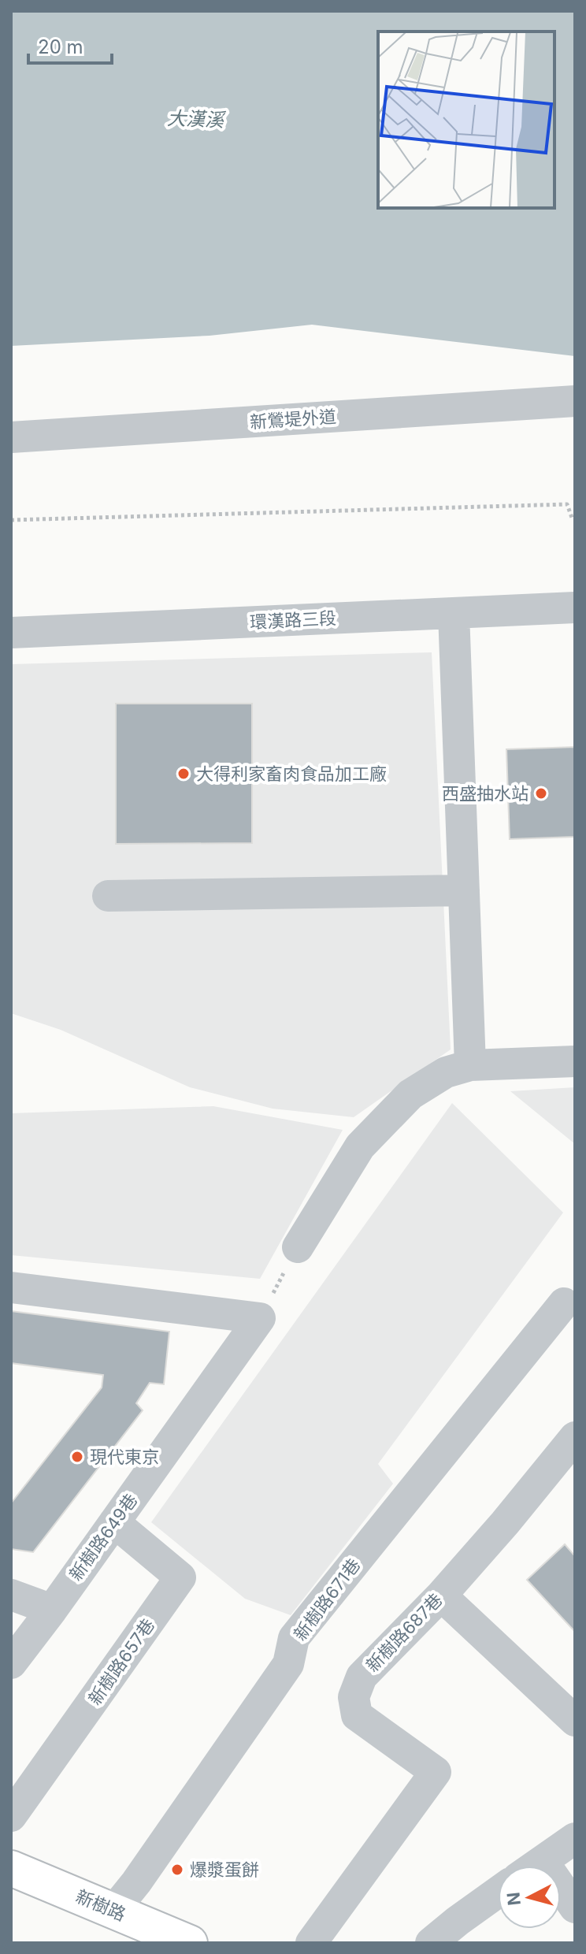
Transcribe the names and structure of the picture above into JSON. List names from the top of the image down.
{
  "streets": {
    "main road": ["新樹路"],
    "street": [
      "新鶯堤外道",
      "環漢路三段",
      "新樹路649巷",
      "新樹路671巷",
      "新樹路687巷",
      "新樹路657巷"
    ]
  },
  "crossings": [
    ["新樹路649巷", "新樹路657巷"],
    ["新樹路671巷", "新樹路"]
  ],
  "water": ["大漢溪"],
  "places": [
    "大得利家畜肉食品加工廠",
    "西盛抽水站",
    "現代東京",
    "爆漿蛋餅"
  ],
  "scale_bar": "20 m",
  "north": "left"
}
